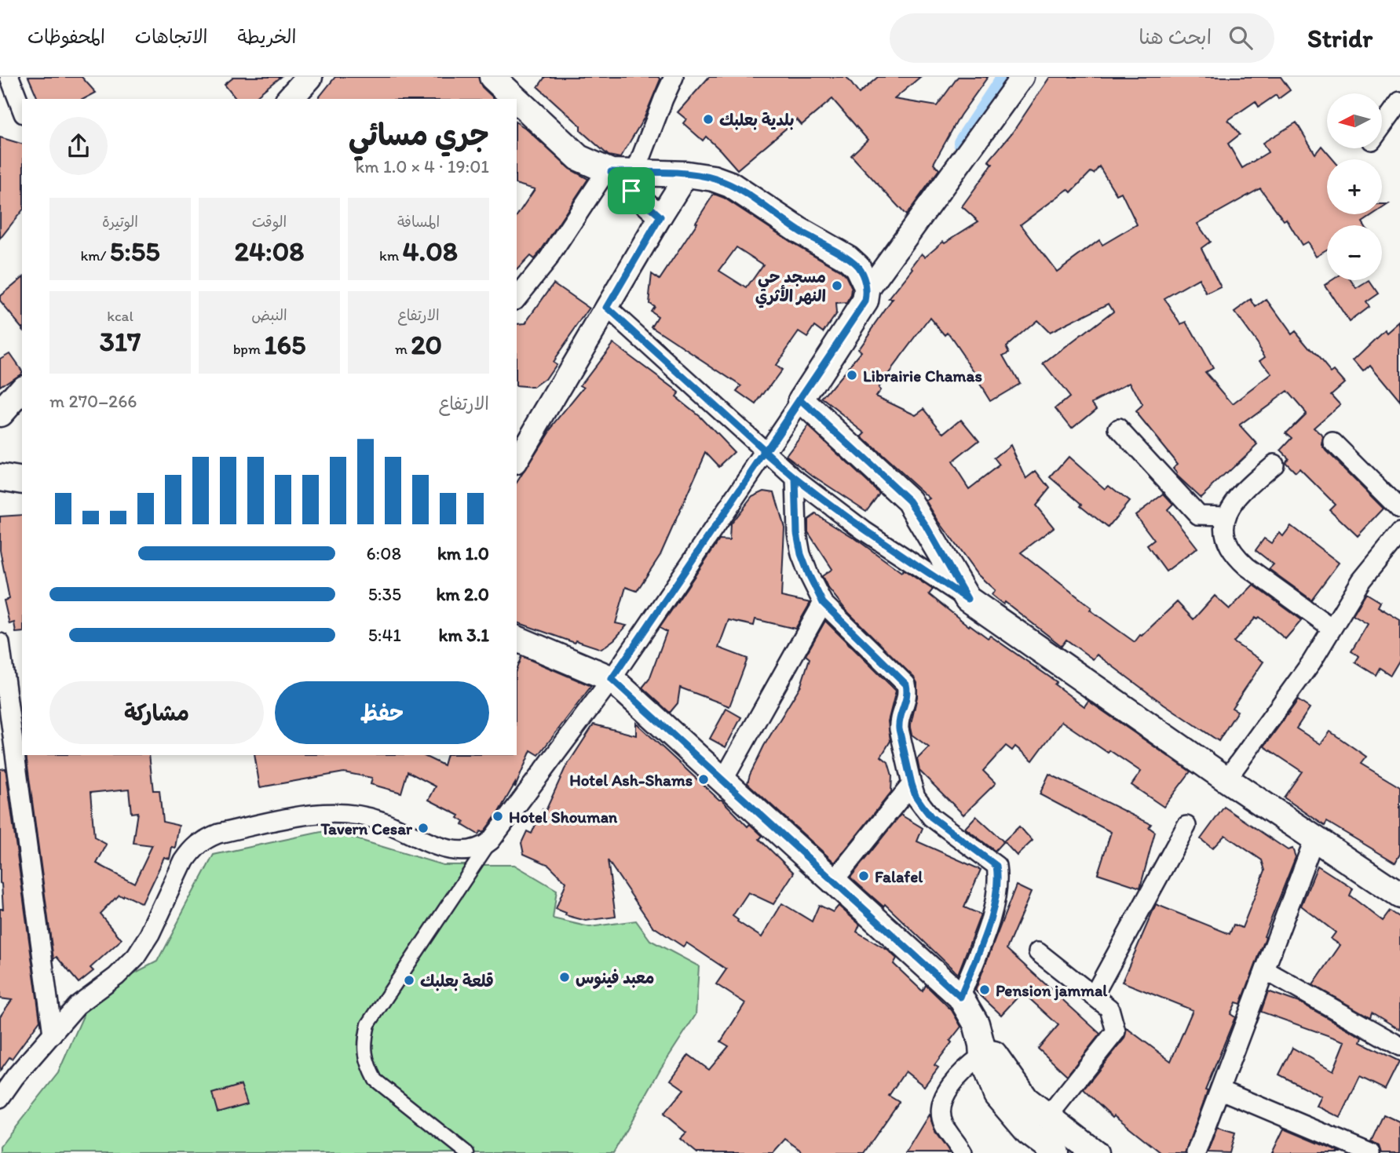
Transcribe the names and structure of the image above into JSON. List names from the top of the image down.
{
  "places": [
    "بلدية بعلبك",
    "مسجد حي النهر الأثري",
    "Librairie Chamas",
    "Hotel Ash-Shams",
    "Hotel Shouman",
    "Tavern Cesar",
    "Falafel",
    "معبد فينوس",
    "قلعة بعلبك",
    "Pension jammal"
  ],
  "north": "left",
  "page": {
    "header": "Stridr",
    "search": "ابحث هنا",
    "nav": ["الخريطة", "الاتجاهات", "المحفوظات"],
    "map_buttons": ["+", "−"],
    "heading": ["جري مسائي", "19:01 · 4 × 1.0 km"],
    "stats": [
      ["المسافة", "4.08 km"],
      ["الوقت", "24:08"],
      ["الوتيرة", "5:55 /km"],
      ["الارتفاع", "20 m"],
      ["النبض", "165 bpm"],
      ["kcal", "317"]
    ],
    "chart": ["الارتفاع", "266–270 m"],
    "list": [
      {
        "name": "1.0 km",
        "note": "6:08"
      },
      {
        "name": "2.0 km",
        "note": "5:35"
      },
      {
        "name": "3.1 km",
        "note": "5:41"
      }
    ],
    "buttons": ["حفظ", "مشاركة"]
  }
}
